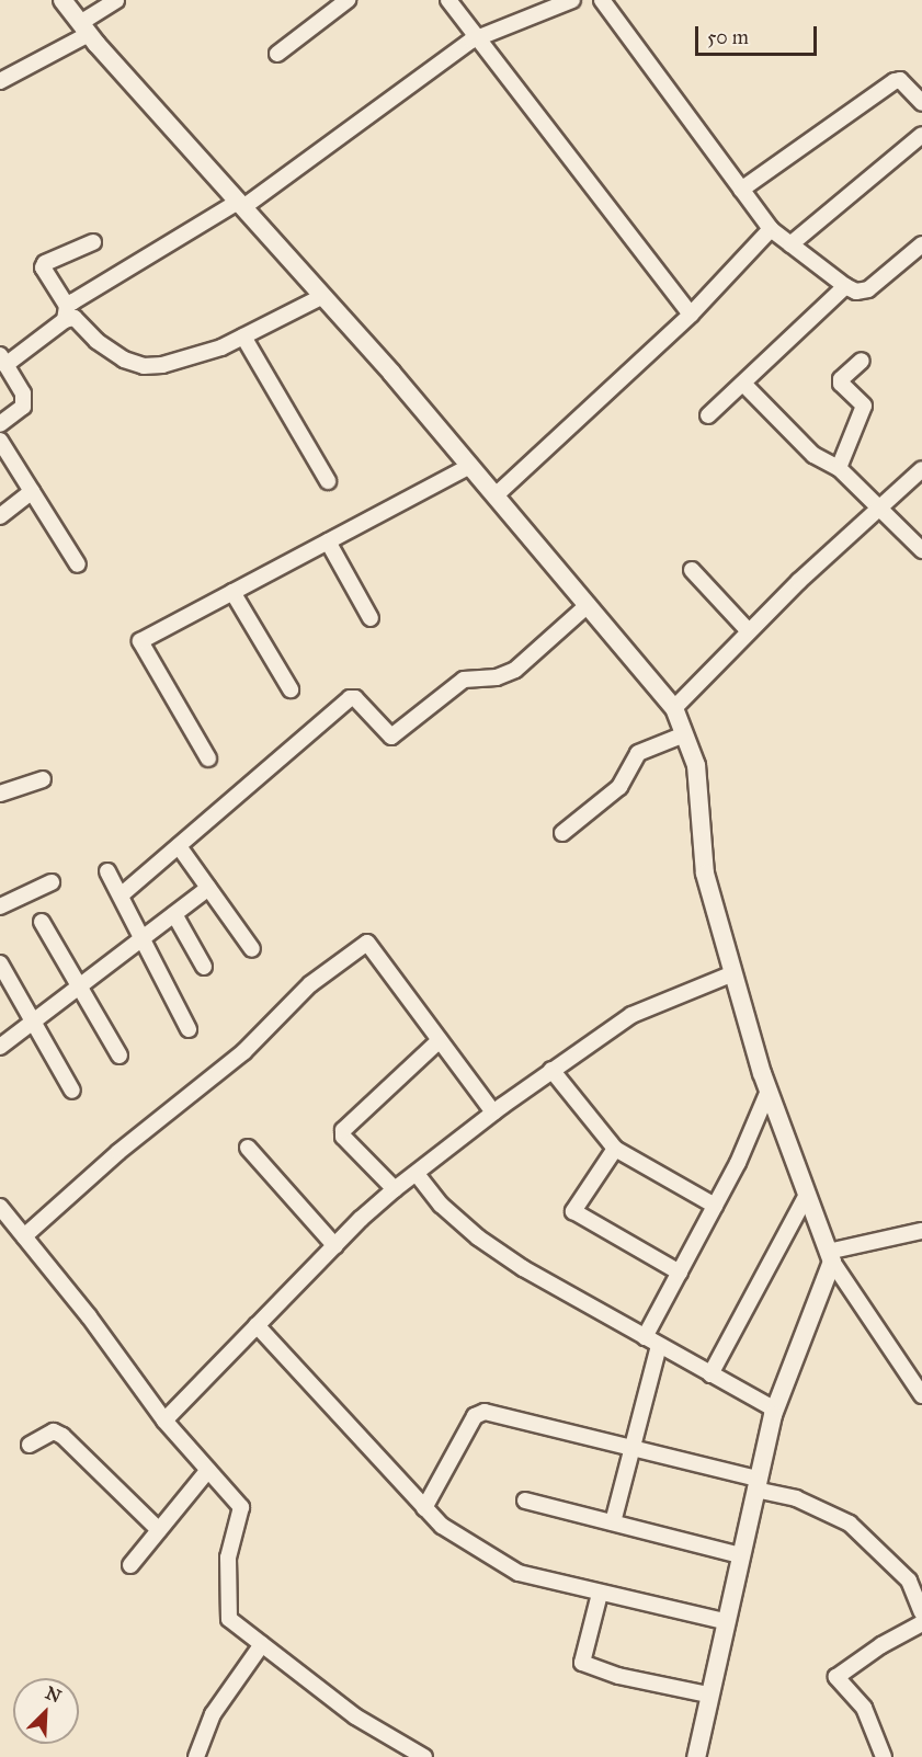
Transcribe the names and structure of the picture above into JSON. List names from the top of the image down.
{
  "scale_bar": "50 m",
  "north": "top right"
}
